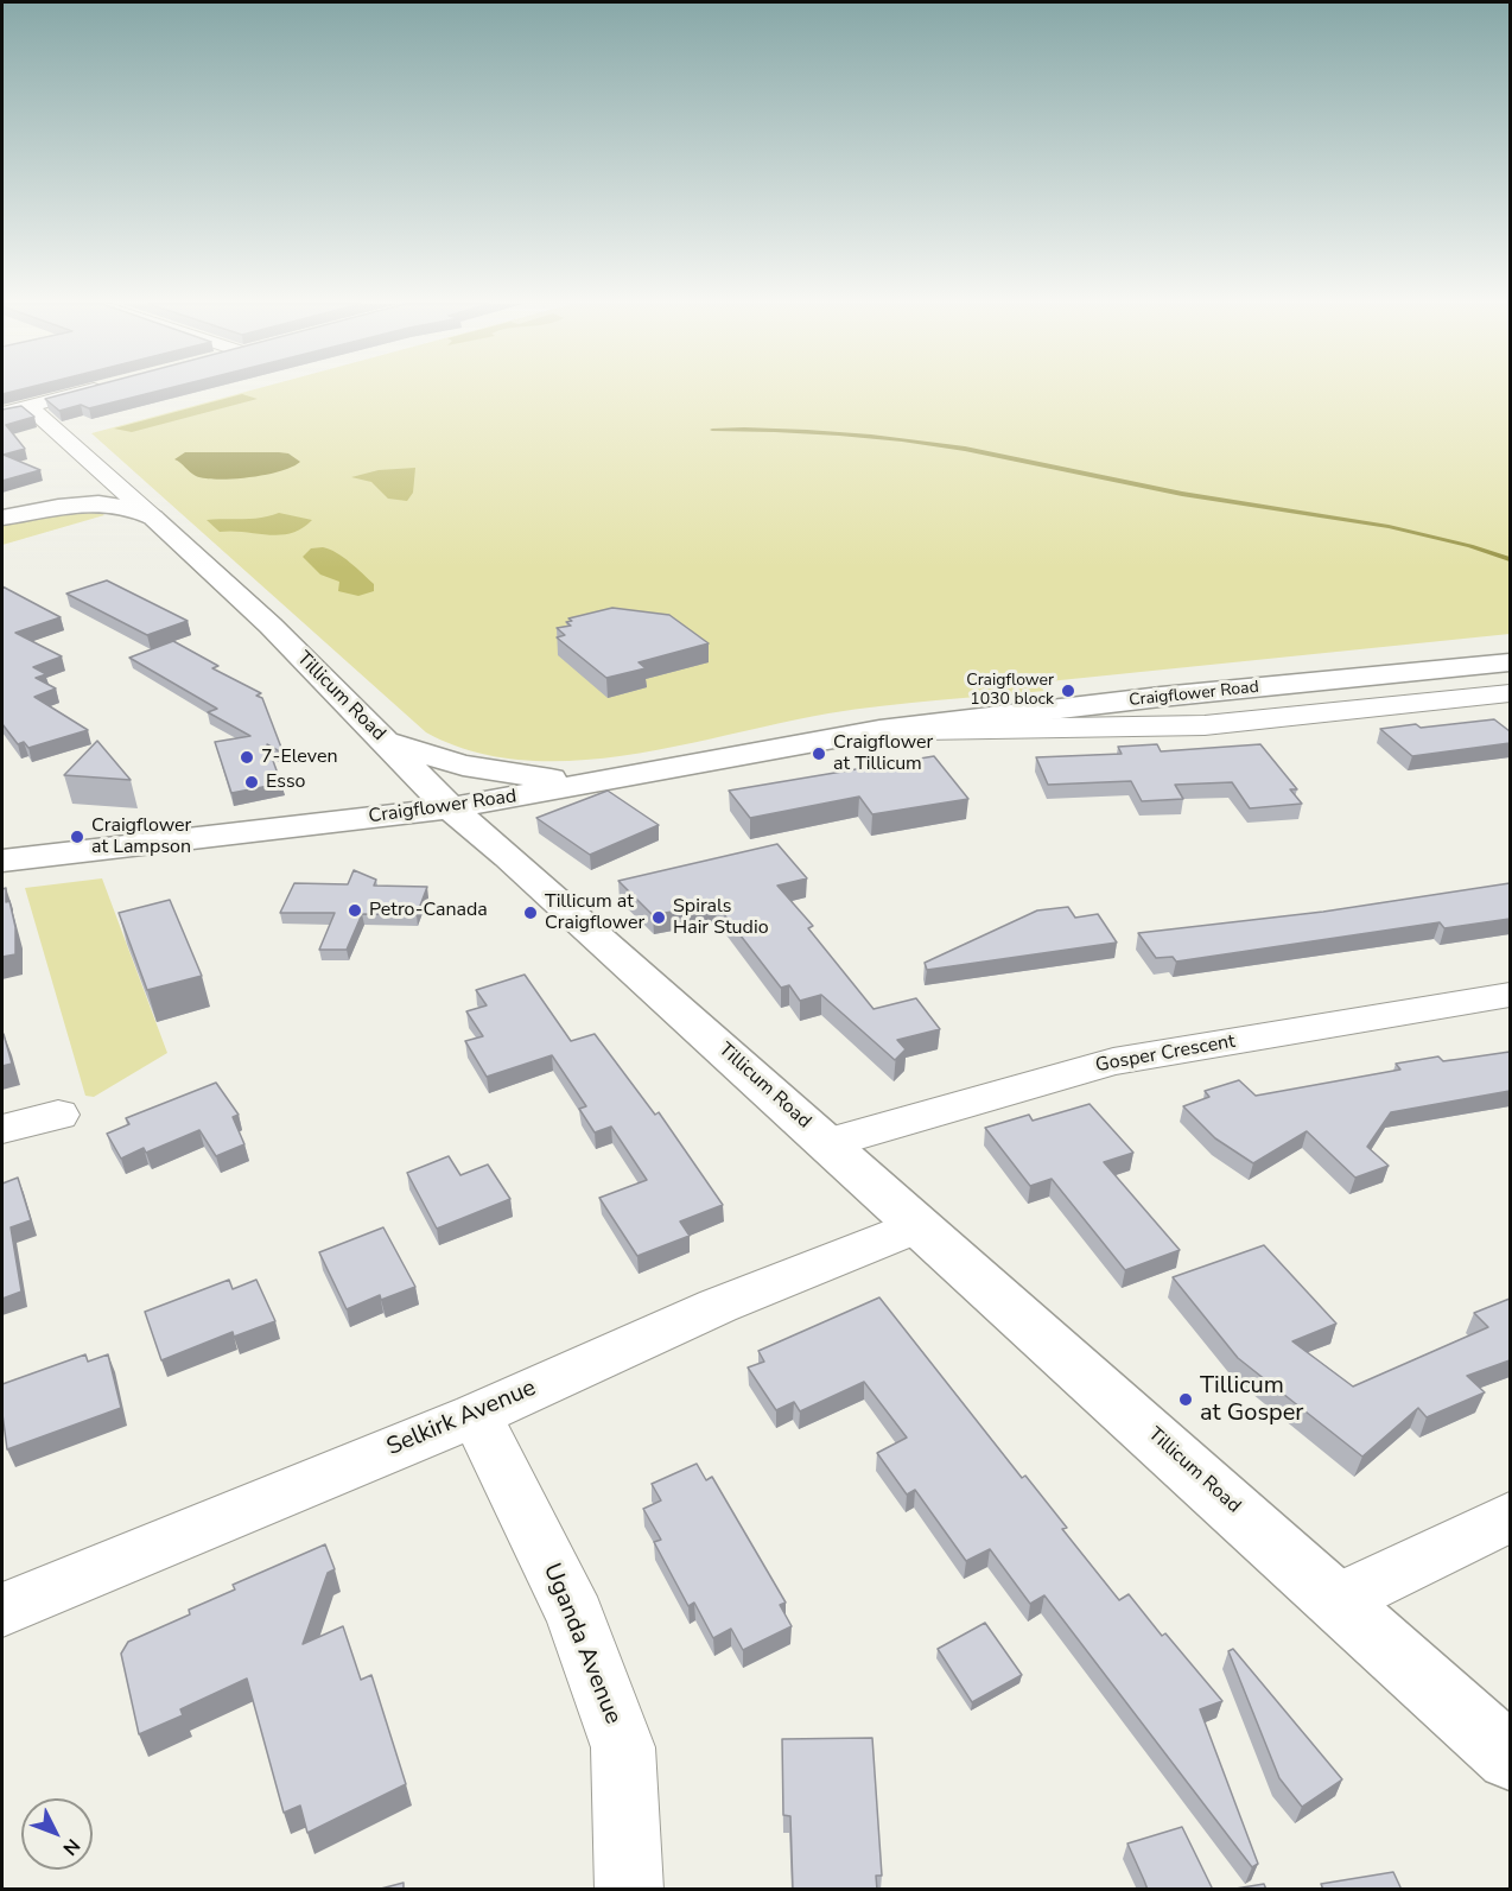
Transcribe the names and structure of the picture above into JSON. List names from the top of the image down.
{
  "streets": {
    "main road": ["Craigflower Road", "Tillicum Road"],
    "street": ["Gosper Crescent", "Selkirk Avenue", "Uganda Avenue"]
  },
  "crossings": [
    ["Craigflower Road", "Tillicum Road"],
    ["Tillicum Road", "Gosper Crescent"],
    ["Tillicum Road", "Selkirk Avenue"],
    ["Selkirk Avenue", "Uganda Avenue"]
  ],
  "places": [
    "Craigflower 1030 block",
    "Craigflower at Tillicum",
    "7-Eleven",
    "Esso",
    "Craigflower at Lampson",
    "Petro-Canada",
    "Tillicum at Craigflower",
    "Spirals Hair Studio",
    "Tillicum at Gosper"
  ],
  "north": "bottom right"
}
